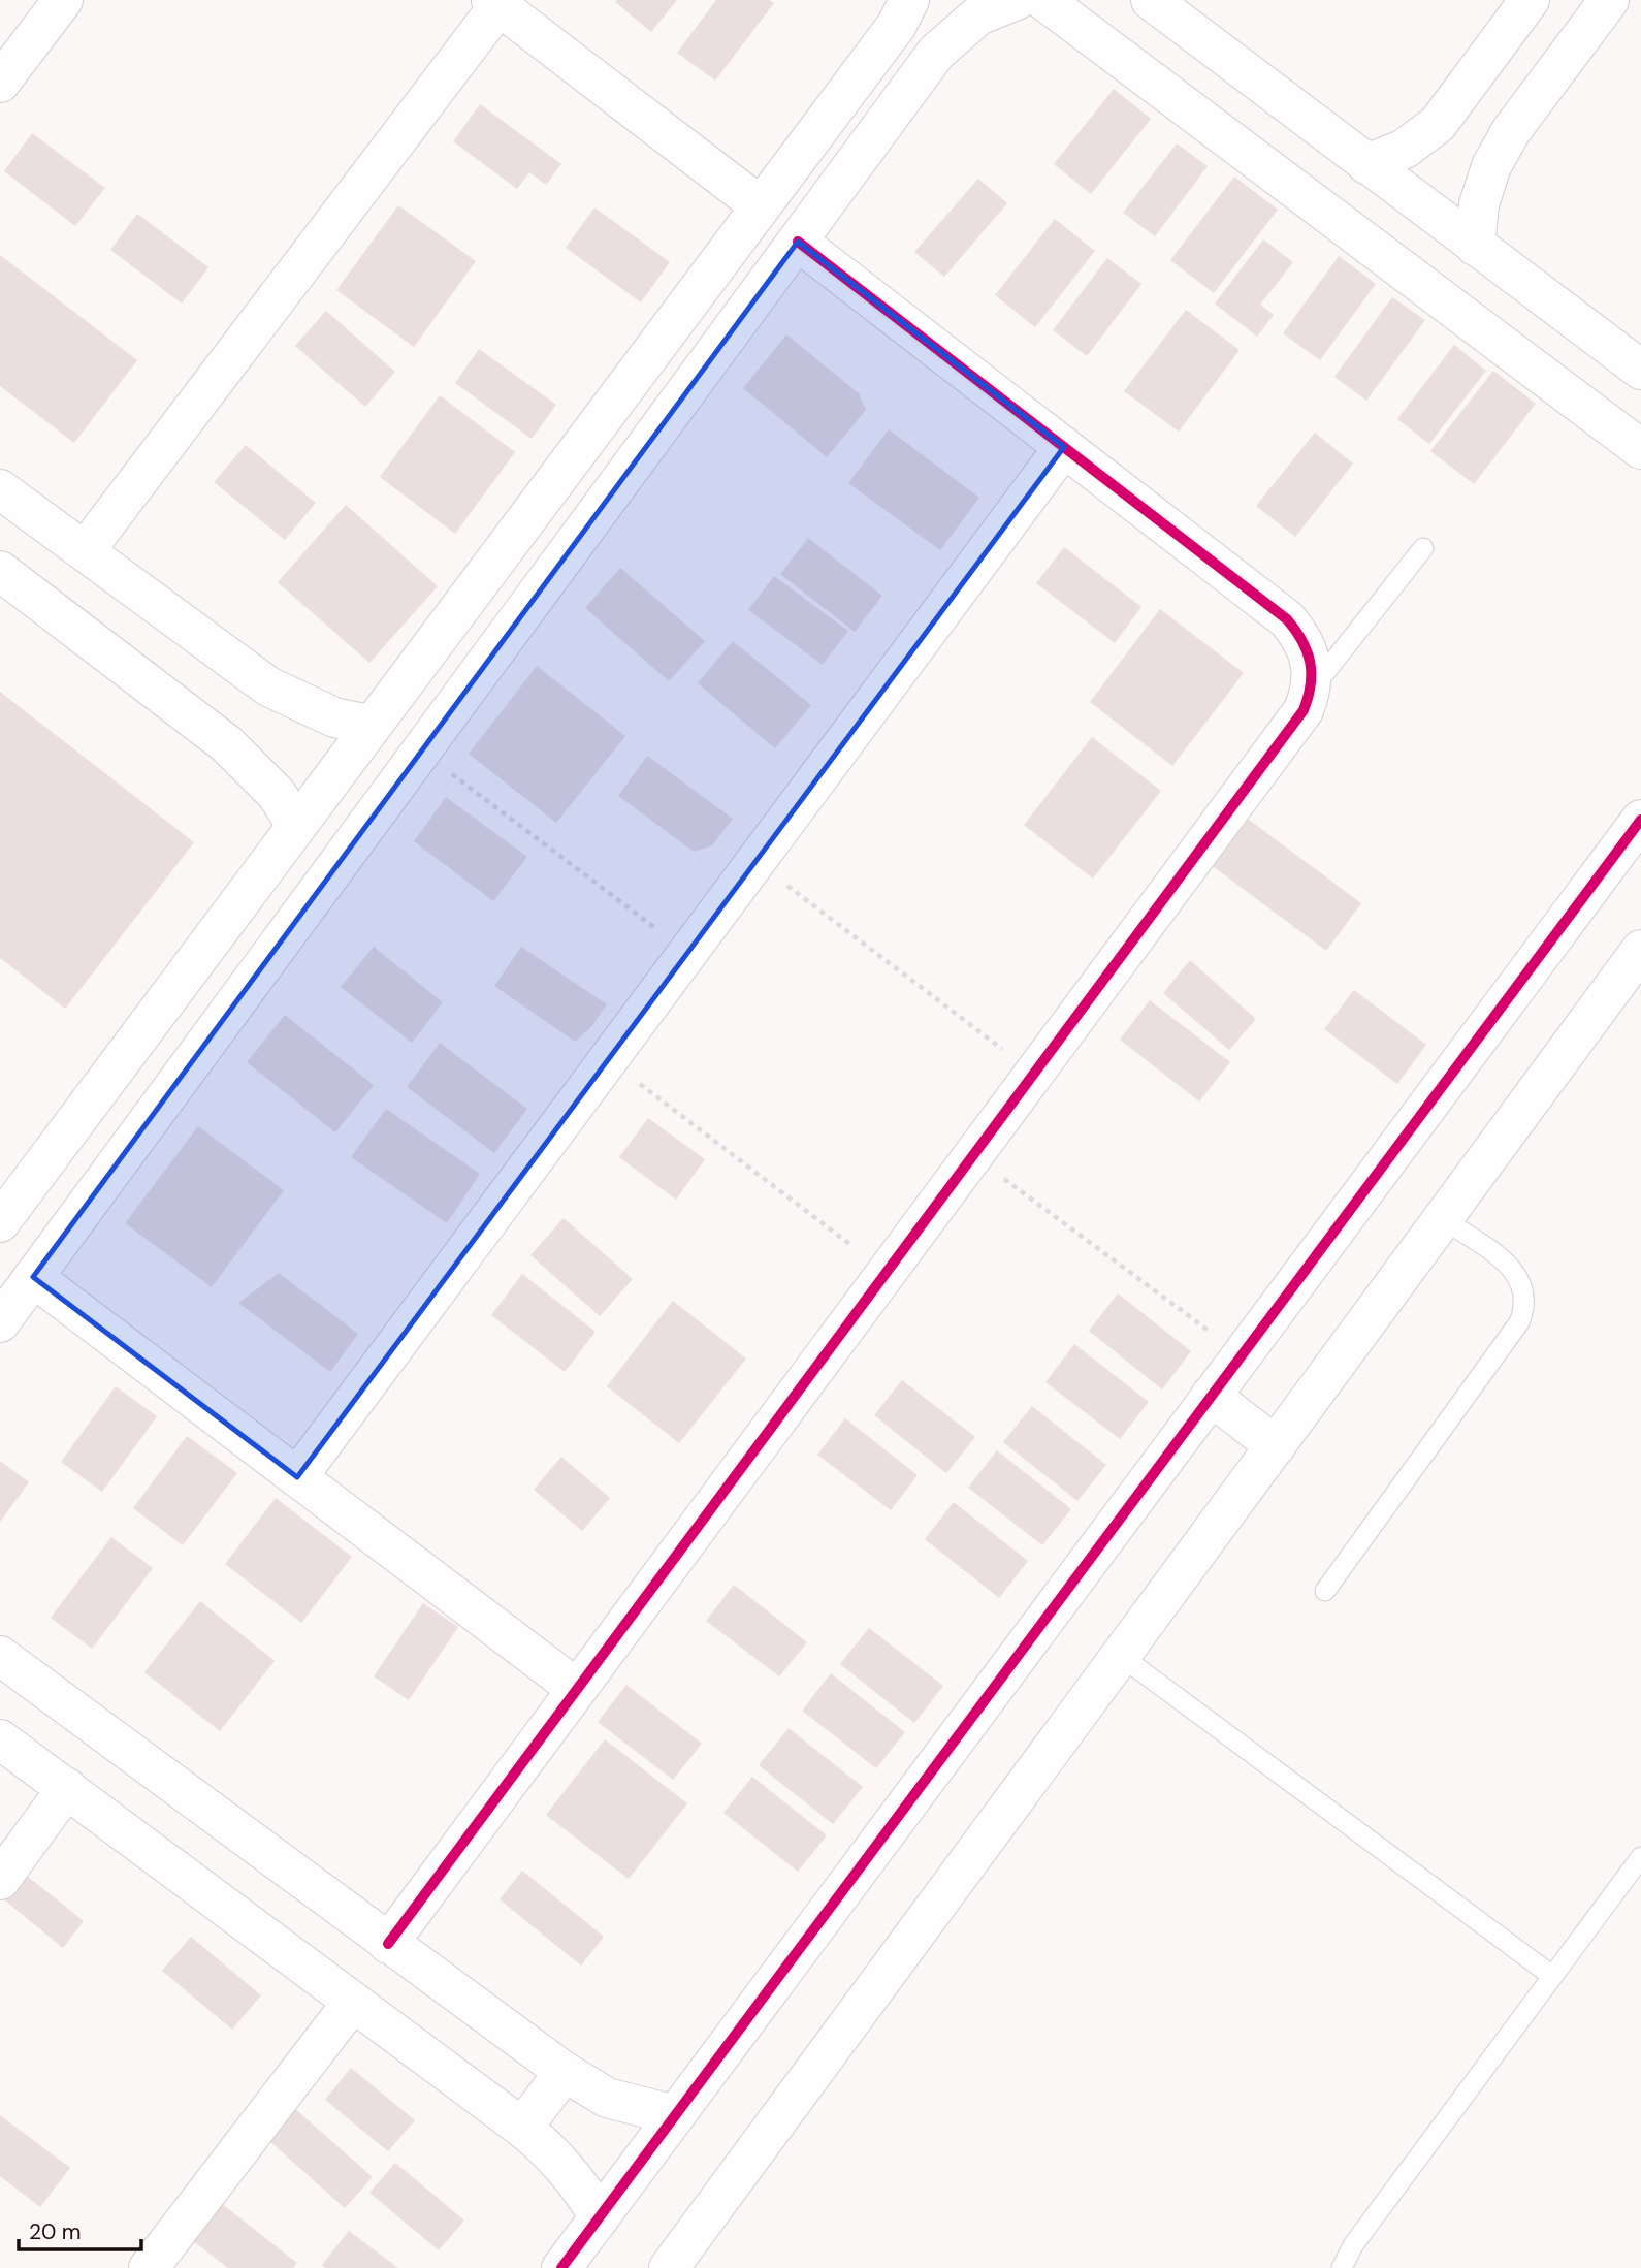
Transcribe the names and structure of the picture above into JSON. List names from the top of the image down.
{
  "scale_bar": "20 m"
}
